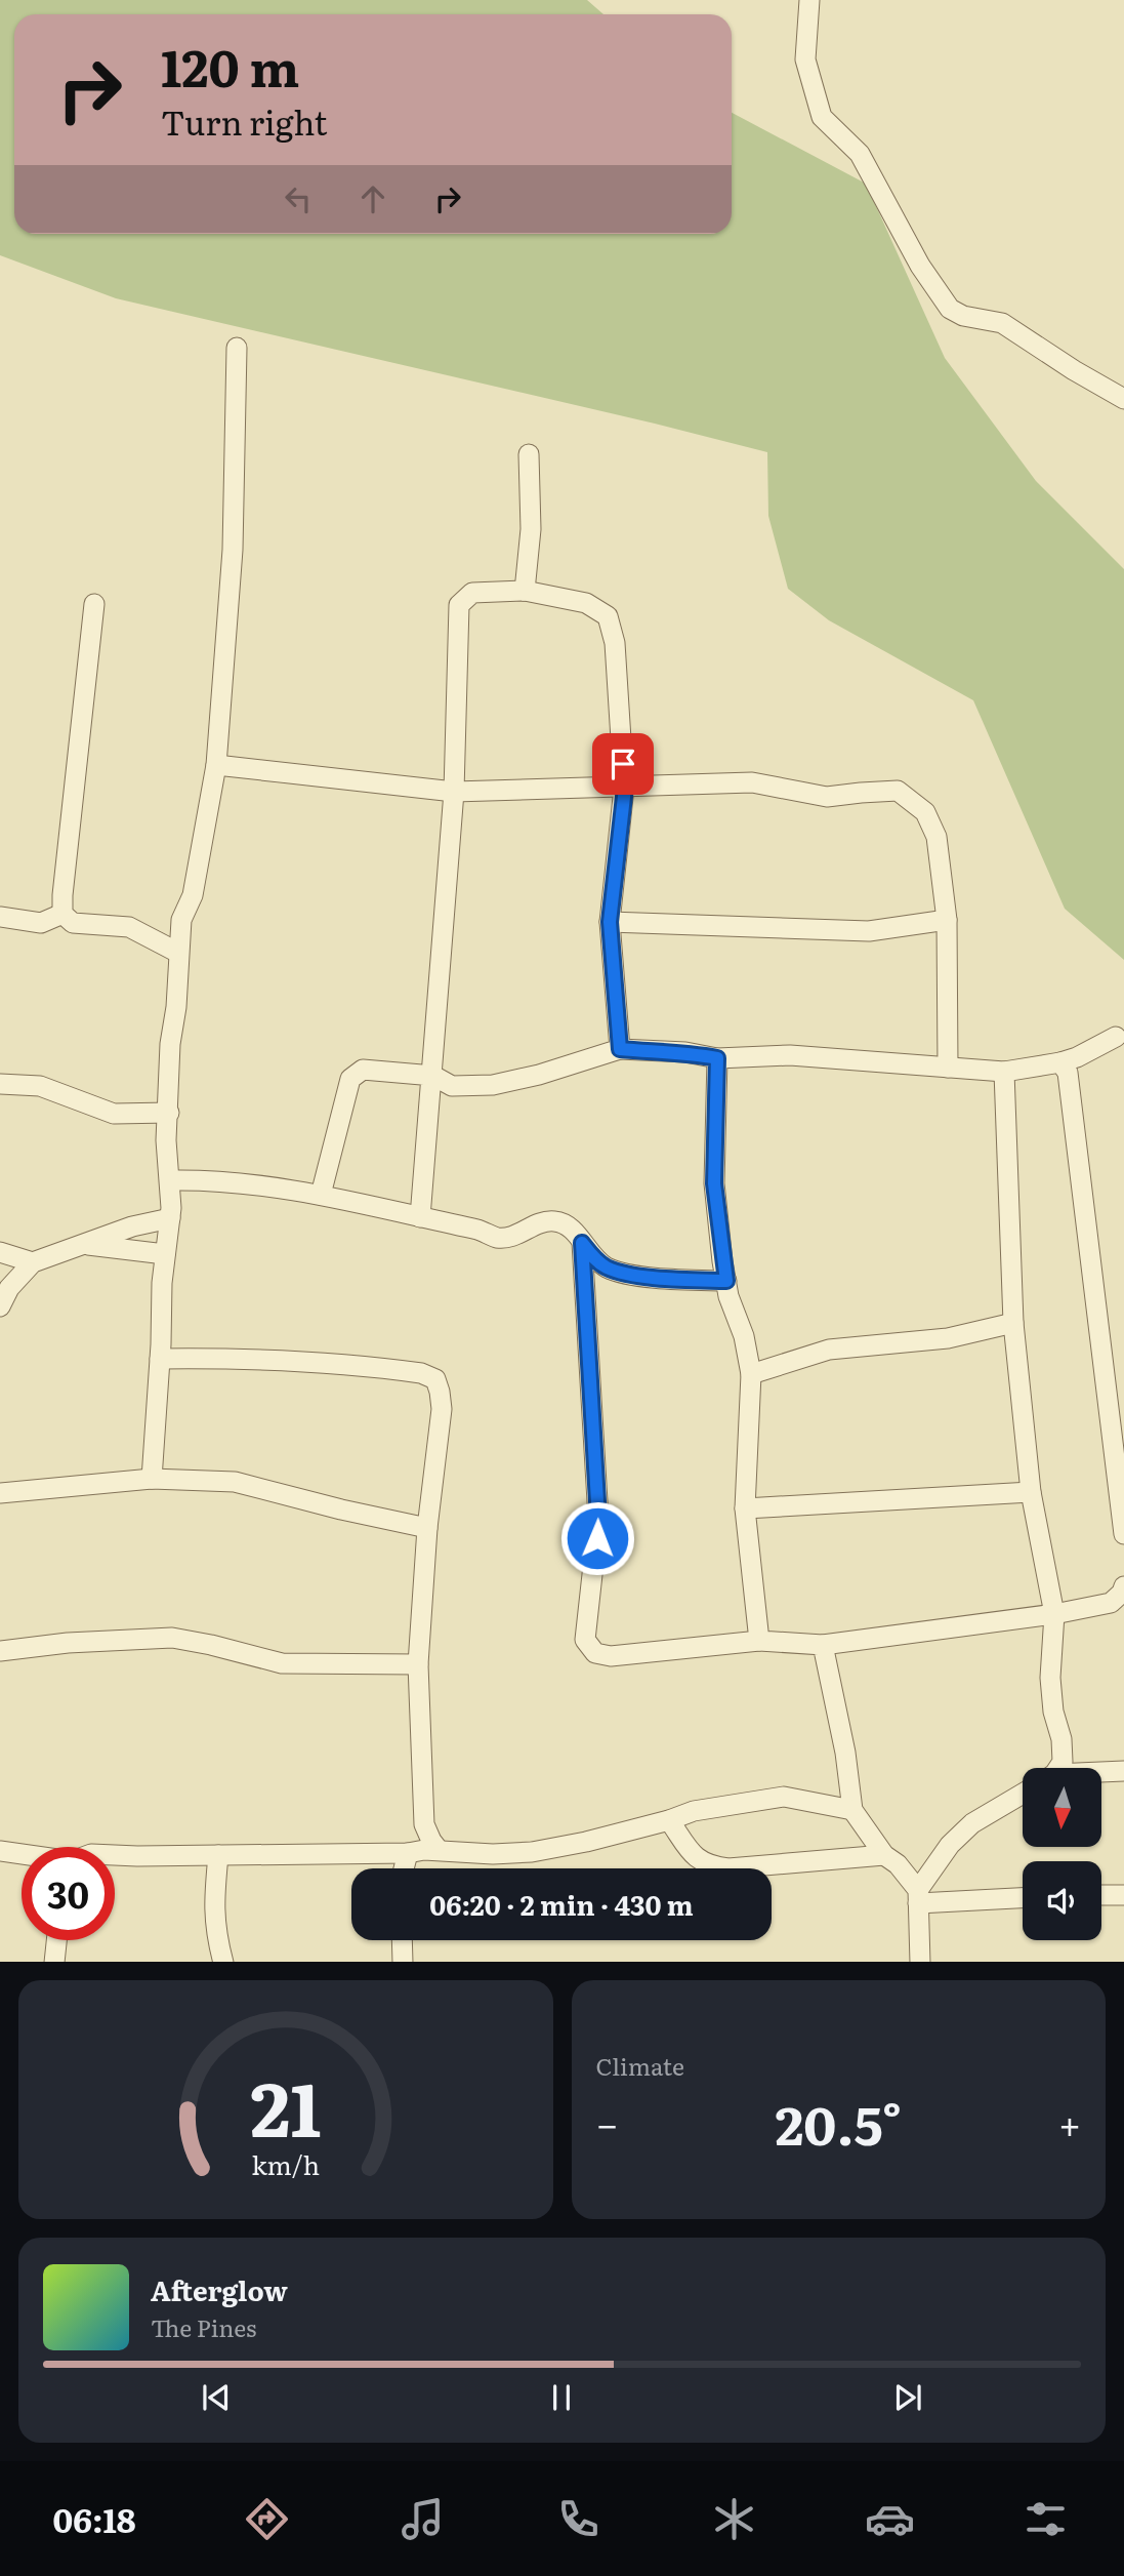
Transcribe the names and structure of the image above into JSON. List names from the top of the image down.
{
  "north": "bottom",
  "page": {
    "turn": ["120 m", "Turn right"],
    "limit": "30",
    "trip": "06:20 · 2 min · 430 m",
    "tile": "Climate",
    "heat": ["−", "20.5°", "+"],
    "song": ["Afterglow", "The Pines"],
    "tabs": "06:18",
    "gauge": ["21", "km/h"]
  }
}
